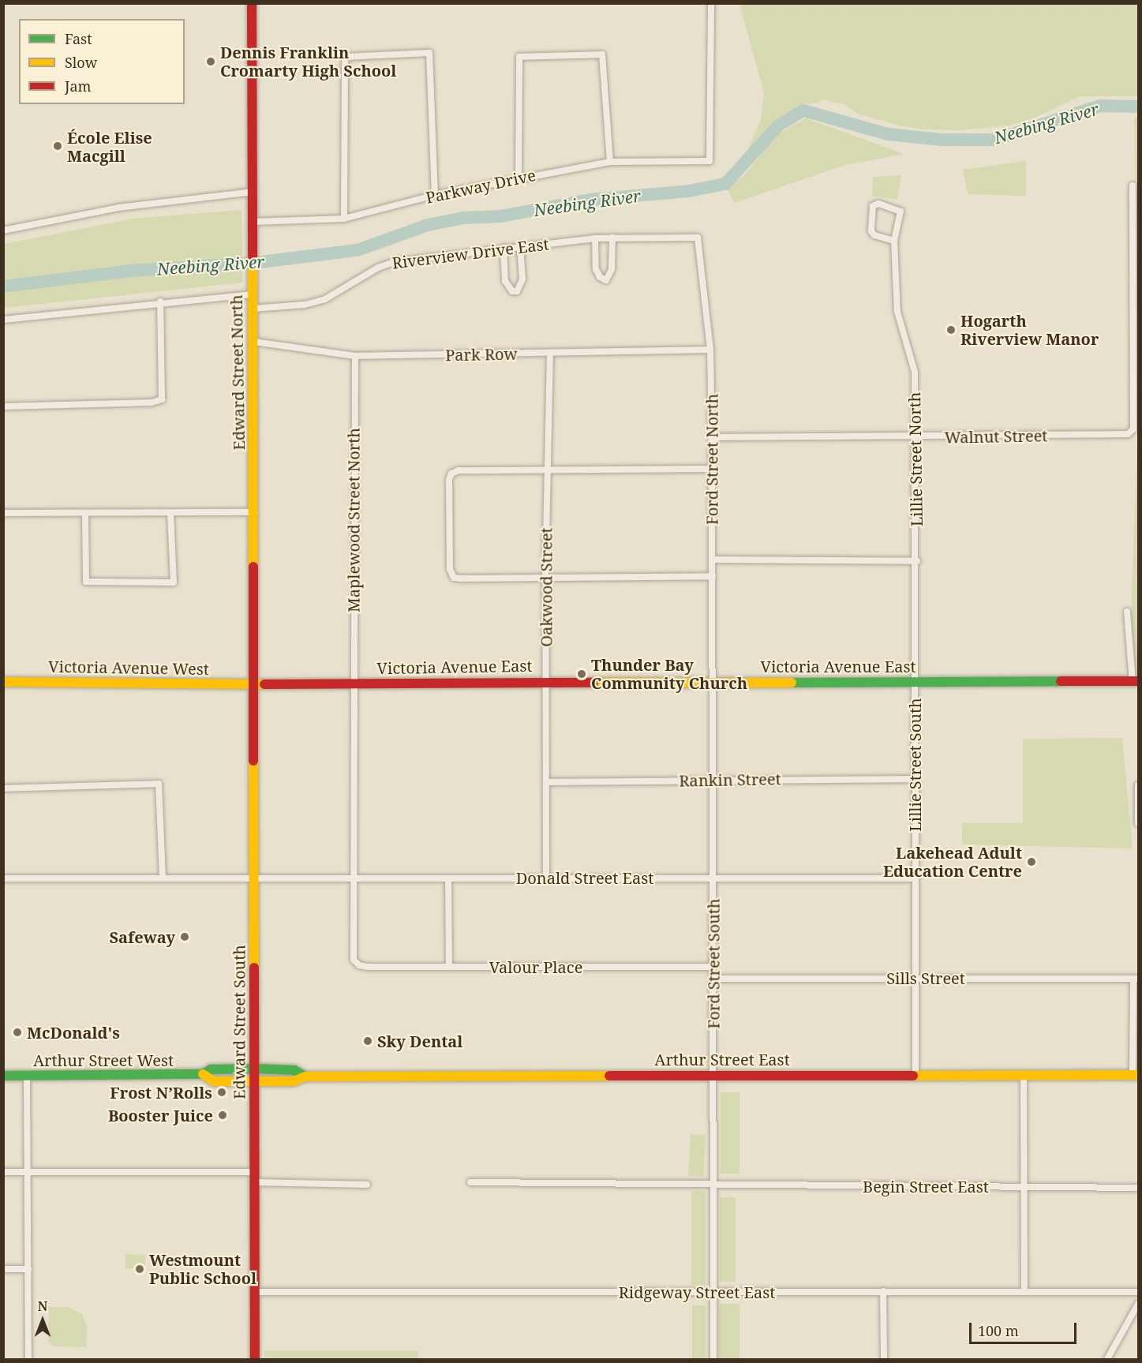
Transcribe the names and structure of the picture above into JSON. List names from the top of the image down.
{
  "streets": {
    "main road": [
      "Edward Street North",
      "Victoria Avenue East",
      "Victoria Avenue West",
      "Edward Street South",
      "Arthur Street East",
      "Arthur Street West"
    ],
    "street": [
      "Parkway Drive",
      "Riverview Drive East",
      "Park Row",
      "Walnut Street",
      "Ford Street North",
      "Lillie Street North",
      "Maplewood Street North",
      "Oakwood Street",
      "Lillie Street South",
      "Rankin Street",
      "Donald Street East",
      "Ford Street South",
      "Valour Place",
      "Sills Street",
      "Begin Street East",
      "Ridgeway Street East"
    ]
  },
  "crossings": [
    ["Parkway Drive", "Edward Street North"],
    ["Riverview Drive East", "Edward Street North"],
    ["Riverview Drive East", "Ford Street North"],
    ["Park Row", "Edward Street North"],
    ["Park Row", "Ford Street North"],
    ["Park Row", "Maplewood Street North"],
    ["Park Row", "Oakwood Street"],
    ["Edward Street North", "Victoria Avenue East"],
    ["Edward Street North", "Victoria Avenue West"],
    ["Edward Street North", "Edward Street South"],
    ["Walnut Street", "Ford Street North"],
    ["Walnut Street", "Lillie Street North"],
    ["Ford Street North", "Victoria Avenue East"],
    ["Ford Street North", "Ford Street South"],
    ["Lillie Street North", "Victoria Avenue East"],
    ["Lillie Street North", "Lillie Street South"],
    ["Maplewood Street North", "Victoria Avenue East"],
    ["Maplewood Street North", "Donald Street East"],
    ["Maplewood Street North", "Valour Place"],
    ["Oakwood Street", "Victoria Avenue East"],
    ["Oakwood Street", "Rankin Street"],
    ["Oakwood Street", "Donald Street East"],
    ["Victoria Avenue East", "Victoria Avenue West"],
    ["Victoria Avenue East", "Lillie Street South"],
    ["Victoria Avenue East", "Ford Street South"],
    ["Victoria Avenue East", "Edward Street South"],
    ["Victoria Avenue West", "Edward Street South"],
    ["Lillie Street South", "Rankin Street"],
    ["Lillie Street South", "Donald Street East"],
    ["Lillie Street South", "Sills Street"],
    ["Lillie Street South", "Arthur Street East"],
    ["Rankin Street", "Ford Street South"],
    ["Donald Street East", "Ford Street South"],
    ["Donald Street East", "Edward Street South"],
    ["Ford Street South", "Valour Place"],
    ["Ford Street South", "Sills Street"],
    ["Ford Street South", "Arthur Street East"],
    ["Ford Street South", "Begin Street East"],
    ["Ford Street South", "Ridgeway Street East"],
    ["Edward Street South", "Arthur Street East"],
    ["Edward Street South", "Arthur Street West"],
    ["Edward Street South", "Ridgeway Street East"],
    ["Arthur Street East", "Arthur Street West"]
  ],
  "water": ["Neebing River"],
  "places": [
    "Dennis Franklin Cromarty High School",
    "École Elise Macgill",
    "Hogarth Riverview Manor",
    "Thunder Bay Community Church",
    "Lakehead Adult Education Centre",
    "Safeway",
    "McDonald's",
    "Sky Dental",
    "Frost N’Rolls",
    "Booster Juice",
    "Westmount Public School"
  ],
  "legend": ["Fast", "Slow", "Jam"],
  "scale_bar": "100 m",
  "north": "top"
}
